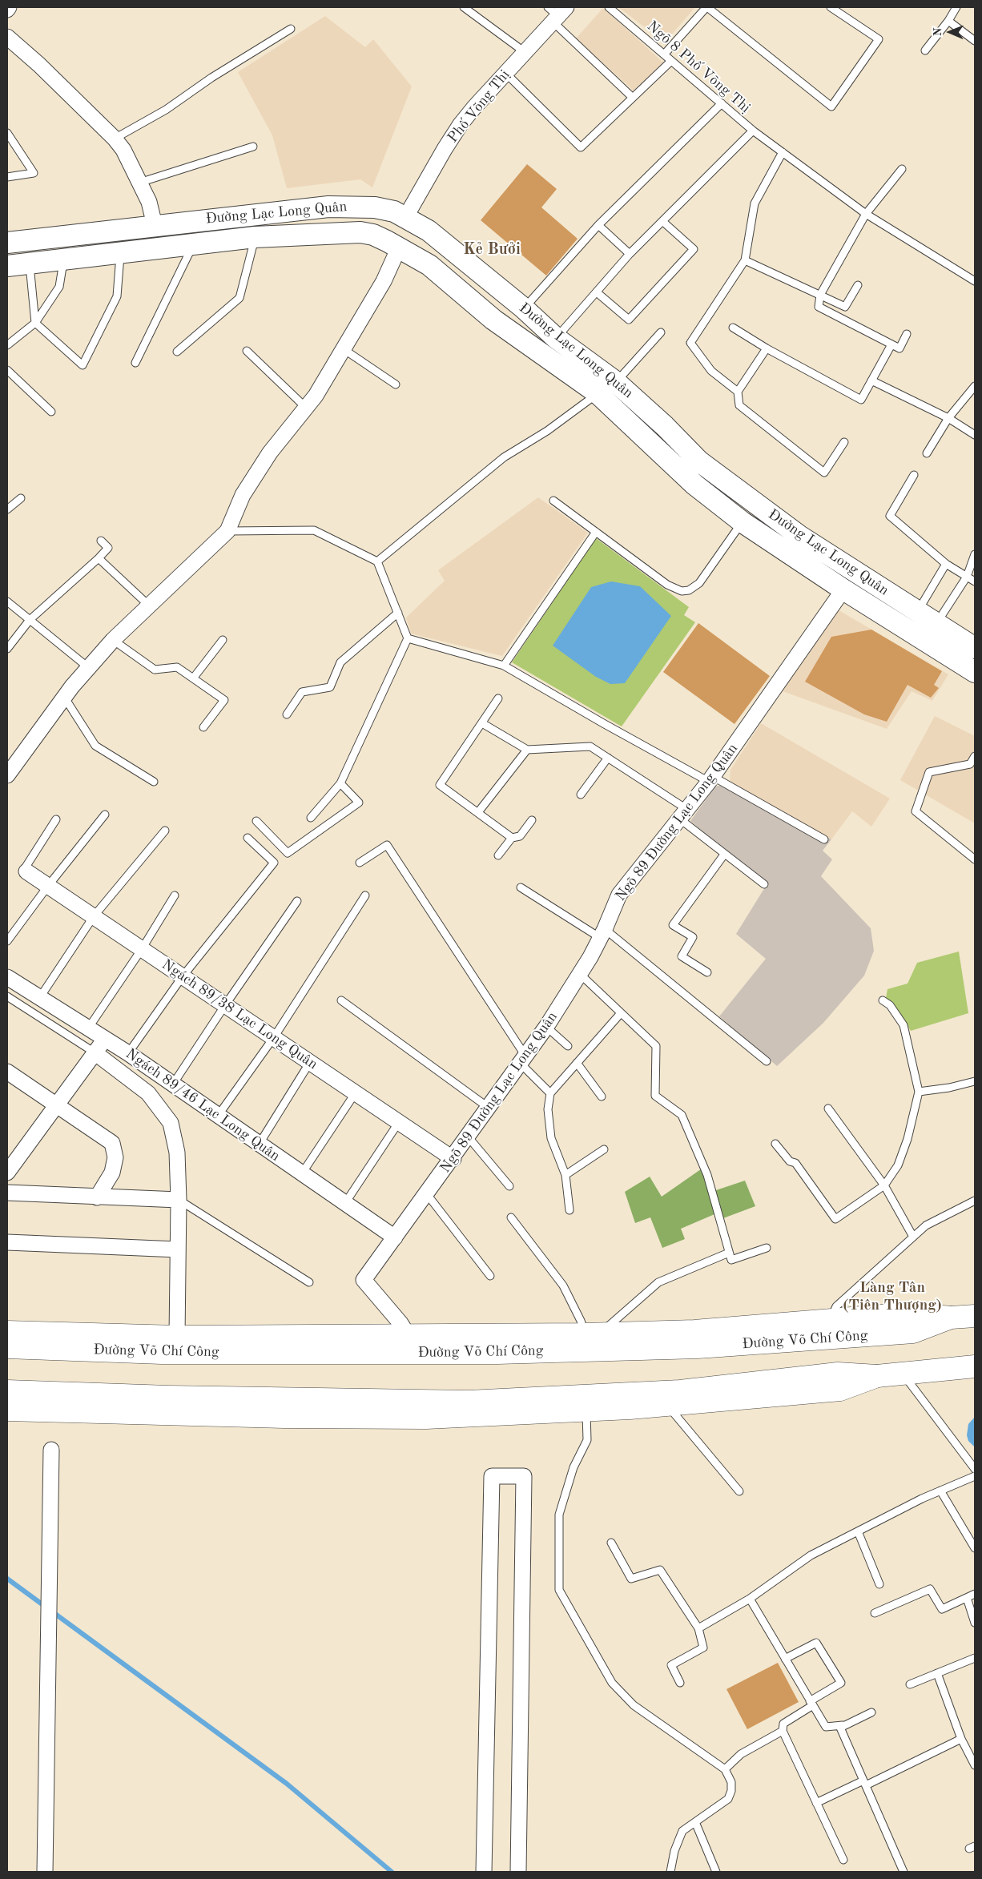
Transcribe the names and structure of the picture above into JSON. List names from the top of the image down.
{
  "streets": {
    "main road": ["Đường Lạc Long Quân", "Đường Võ Chí Công"],
    "street": [
      "Phố Võng Thị",
      "Ngõ 89 Đường Lạc Long Quân",
      "Ngách 89/38 Lạc Long Quân",
      "Ngách 89/46 Lạc Long Quân"
    ],
    "lane": ["Ngõ 8 Phố Võng Thị"]
  },
  "crossings": [
    ["Phố Võng Thị", "Đường Lạc Long Quân"],
    ["Đường Lạc Long Quân", "Ngõ 89 Đường Lạc Long Quân"],
    ["Ngõ 89 Đường Lạc Long Quân", "Ngách 89/38 Lạc Long Quân"],
    ["Ngõ 89 Đường Lạc Long Quân", "Ngách 89/46 Lạc Long Quân"],
    ["Ngõ 89 Đường Lạc Long Quân", "Đường Võ Chí Công"]
  ],
  "districts": ["Kẻ Bưởi", "Làng Tân (Tiên Thượng)"],
  "north": "left"
}
